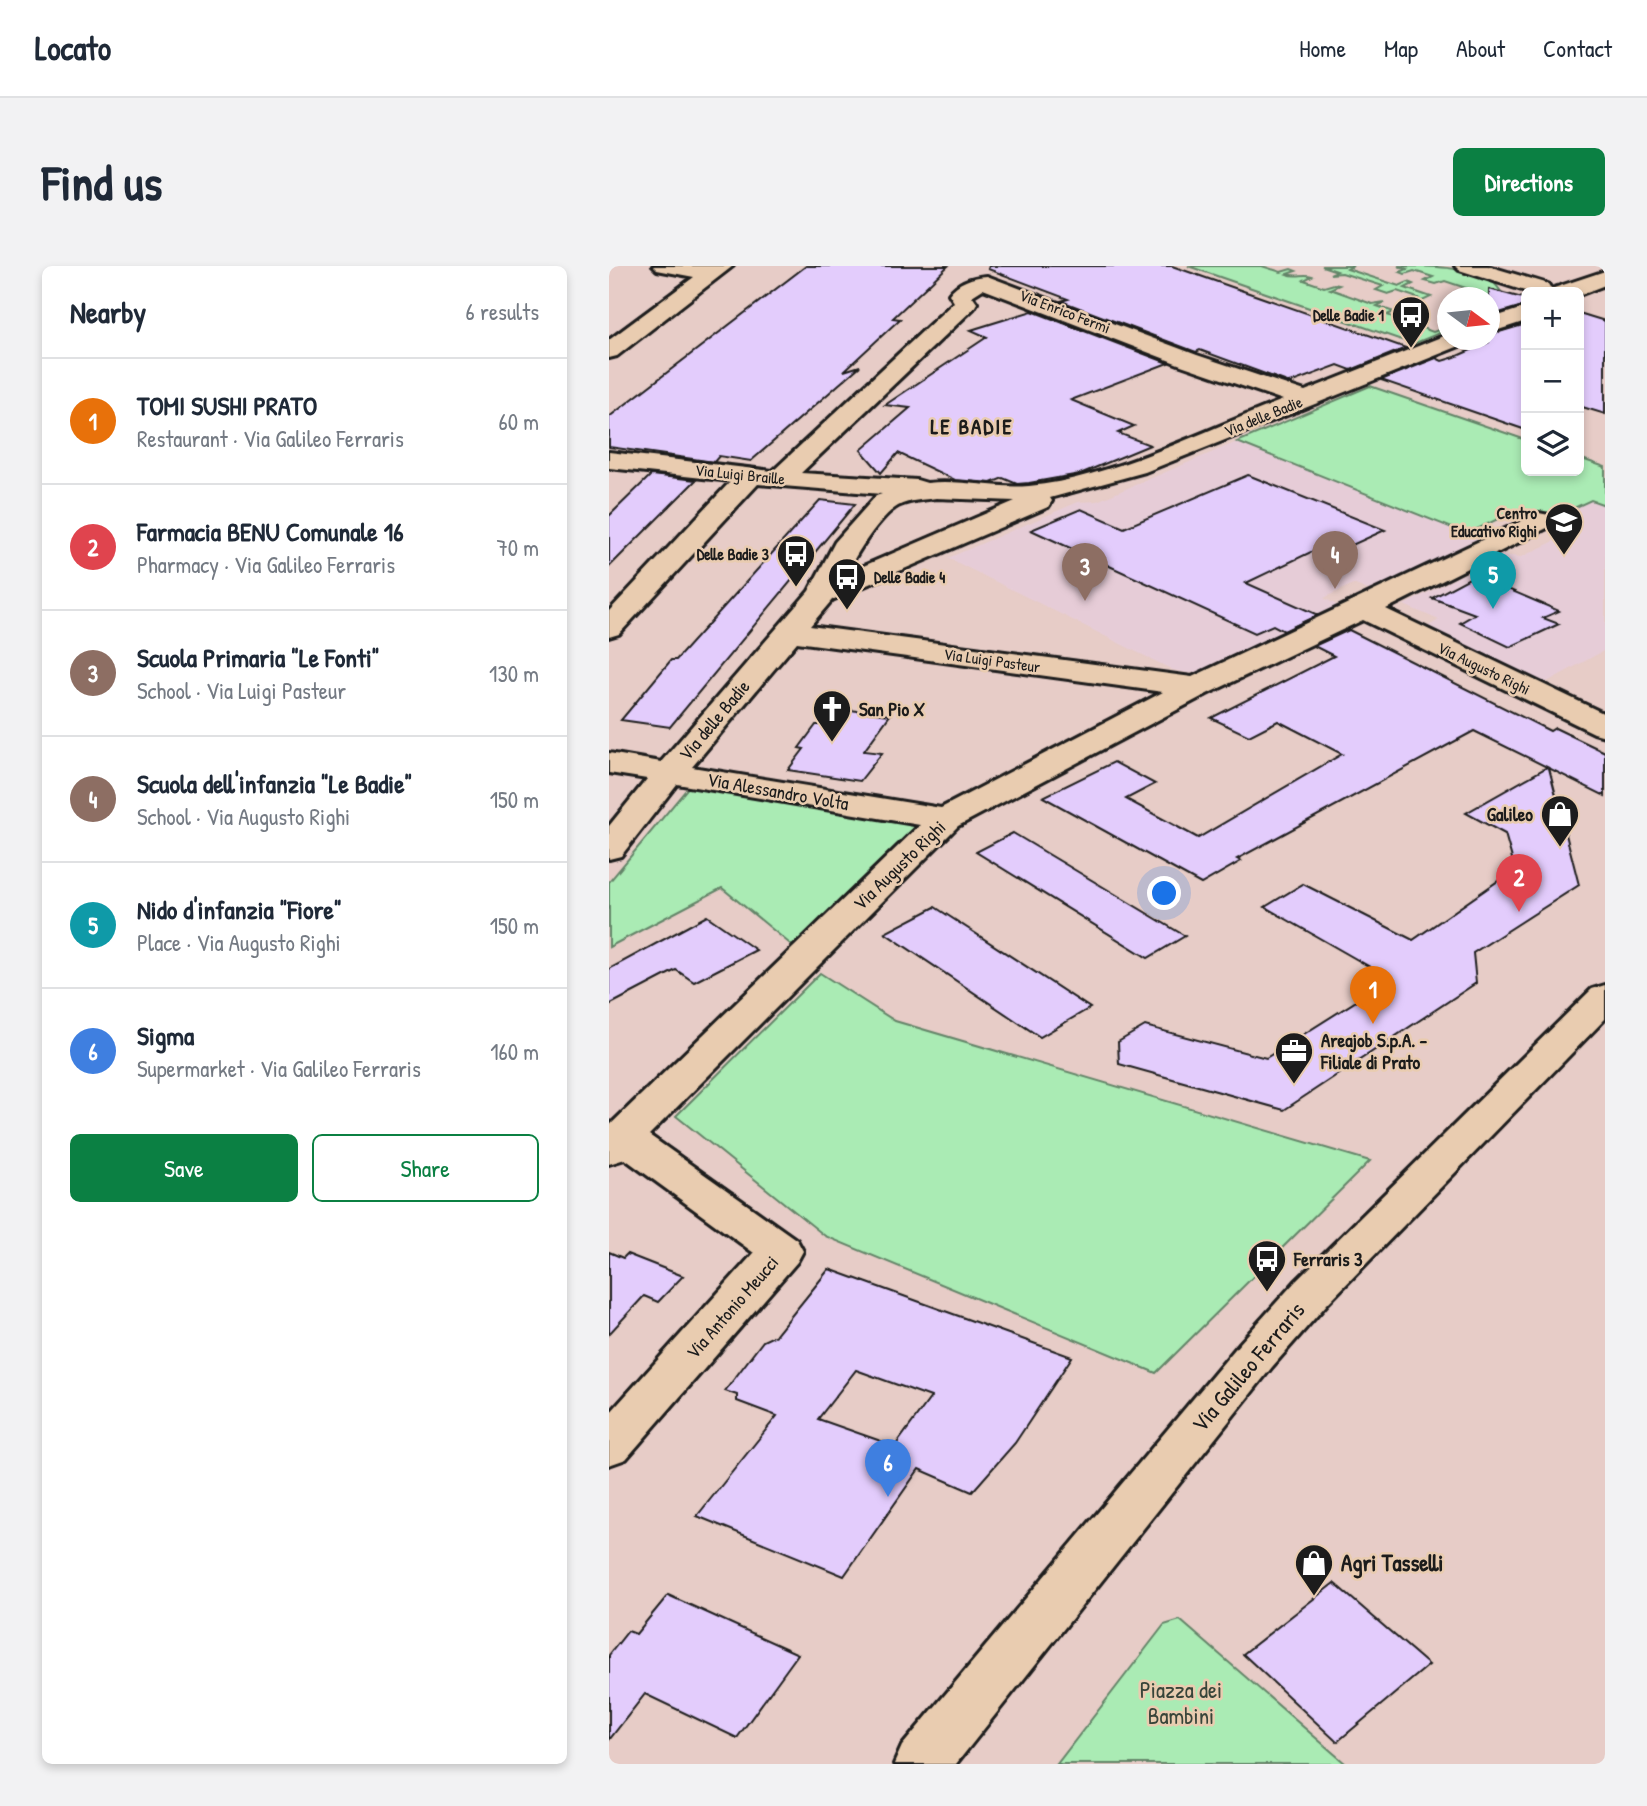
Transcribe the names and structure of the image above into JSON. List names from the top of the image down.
{
  "streets": {
    "street": [
      "Via Enrico Fermi",
      "Via delle Badie",
      "Via Luigi Braille",
      "Via Luigi Pasteur",
      "Via Augusto Righi",
      "Via Alessandro Volta",
      "Via Antonio Meucci",
      "Via Galileo Ferraris"
    ]
  },
  "crossings": [
    ["Via Enrico Fermi", "Via delle Badie"],
    ["Via Enrico Fermi", "Via Luigi Braille"],
    ["Via delle Badie", "Via Luigi Braille"],
    ["Via delle Badie", "Via Luigi Pasteur"],
    ["Via delle Badie", "Via Alessandro Volta"],
    ["Via Luigi Pasteur", "Via Augusto Righi"],
    ["Via Augusto Righi", "Via Alessandro Volta"],
    ["Via Augusto Righi", "Via Antonio Meucci"]
  ],
  "districts": ["LE BADIE"],
  "parks": ["Piazza dei Bambini"],
  "places": {
    "bus stop": [
      "Delle Badie 1",
      "Delle Badie 3",
      "Delle Badie 4",
      "Ferraris 3"
    ],
    "school or university": ["Centro Educativo Righi"],
    "church": ["San Pio X"],
    "shop": ["Galileo", "Agri Tasselli"],
    "office": ["Areajob S.p.A. - Filiale di Prato"]
  },
  "north": "right",
  "page": {
    "header": "Locato",
    "nav": [
      "Home",
      "Map",
      "About",
      "Contact"
    ],
    "buttons": [
      "Directions",
      ["Save", "Share"]
    ],
    "title": "Find us",
    "heading": ["Nearby", "6 results"],
    "map_buttons": ["+", "−"],
    "list": [
      {
        "mark": "1",
        "name": "TOMI SUSHI PRATO",
        "note": "Restaurant · Via Galileo Ferraris",
        "value": "60 m"
      },
      {
        "mark": "2",
        "name": "Farmacia BENU Comunale 16",
        "note": "Pharmacy · Via Galileo Ferraris",
        "value": "70 m"
      },
      {
        "mark": "3",
        "name": "Scuola Primaria \"Le Fonti\"",
        "note": "School · Via Luigi Pasteur",
        "value": "130 m"
      },
      {
        "mark": "4",
        "name": "Scuola dell'infanzia \"Le Badie\"",
        "note": "School · Via Augusto Righi",
        "value": "150 m"
      },
      {
        "mark": "5",
        "name": "Nido d'infanzia \"Fiore\"",
        "note": "Place · Via Augusto Righi",
        "value": "150 m"
      },
      {
        "mark": "6",
        "name": "Sigma",
        "note": "Supermarket · Via Galileo Ferraris",
        "value": "160 m"
      }
    ],
    "pins": [
      "4",
      "3",
      "5",
      "2",
      "1",
      "6"
    ]
  }
}
